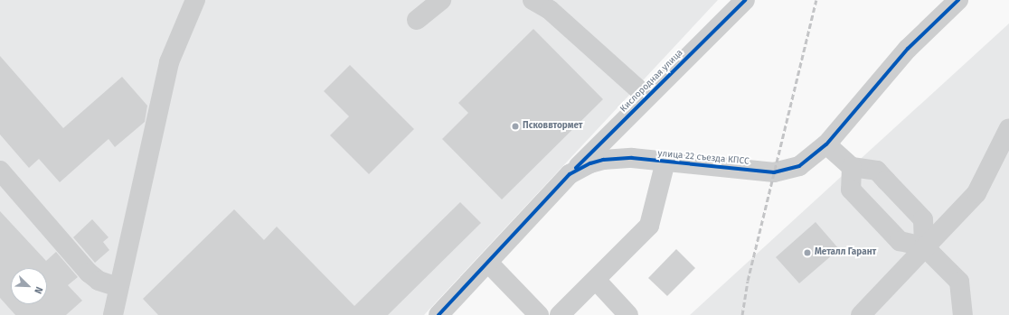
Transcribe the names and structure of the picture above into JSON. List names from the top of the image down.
{
  "streets": {
    "street": ["Кислородная улица", "улица 22 съезда КПСС"]
  },
  "crossings": [
    ["Кислородная улица", "улица 22 съезда КПСС"]
  ],
  "places": ["Псковвтормет", "Металл Гарант"],
  "north": "bottom right"
}
